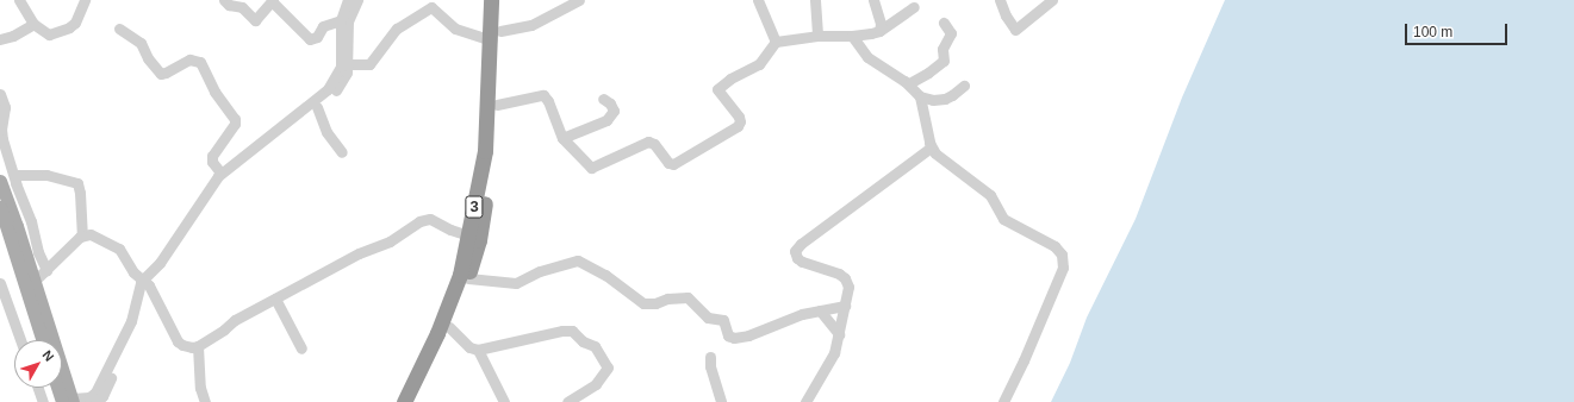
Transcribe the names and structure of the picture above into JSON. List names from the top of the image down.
{
  "streets": {
    "highway": ["3"]
  },
  "scale_bar": "100 m",
  "north": "top right"
}
